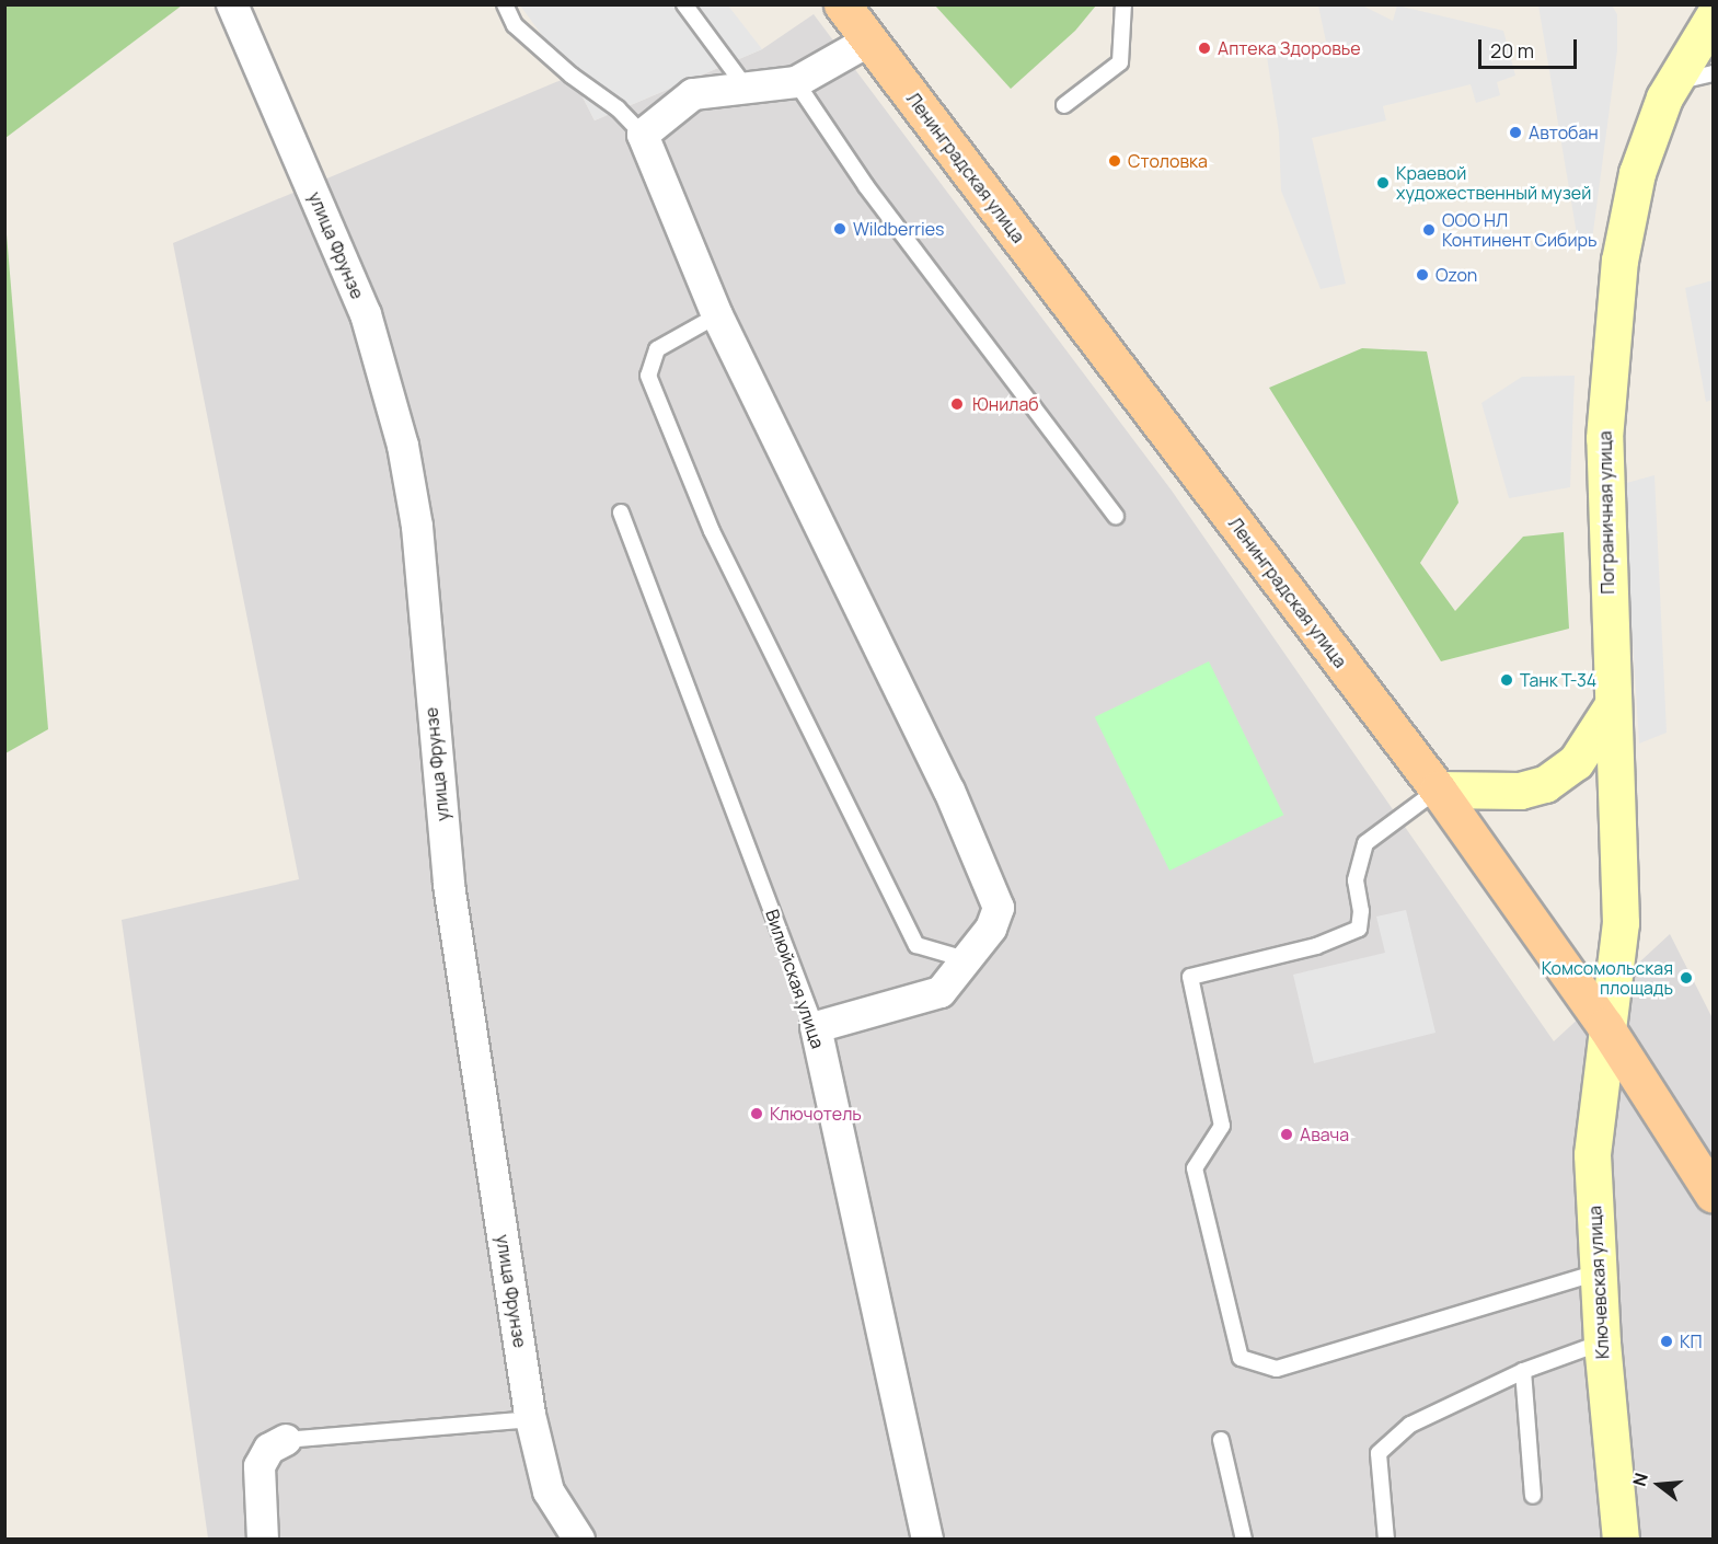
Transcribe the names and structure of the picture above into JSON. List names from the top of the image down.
{
  "streets": {
    "main road": ["Ленинградская улица", "Пограничная улица", "Ключевская улица"],
    "street": ["улица Фрунзе", "Вилюйская улица"]
  },
  "crossings": [
    ["Ленинградская улица", "Пограничная улица"],
    ["Ленинградская улица", "Ключевская улица"],
    ["Пограничная улица", "Ключевская улица"]
  ],
  "places": [
    "Аптека Здоровье",
    "Автобан",
    "Столовка",
    "Краевой художественный музей",
    "Wildberries",
    "ООО НЛ Континент Сибирь",
    "Ozon",
    "Юнилаб",
    "Танк Т-34",
    "Комсомольская площадь",
    "Ключотель",
    "Авача",
    "КП"
  ],
  "scale_bar": "20 m",
  "north": "left"
}
